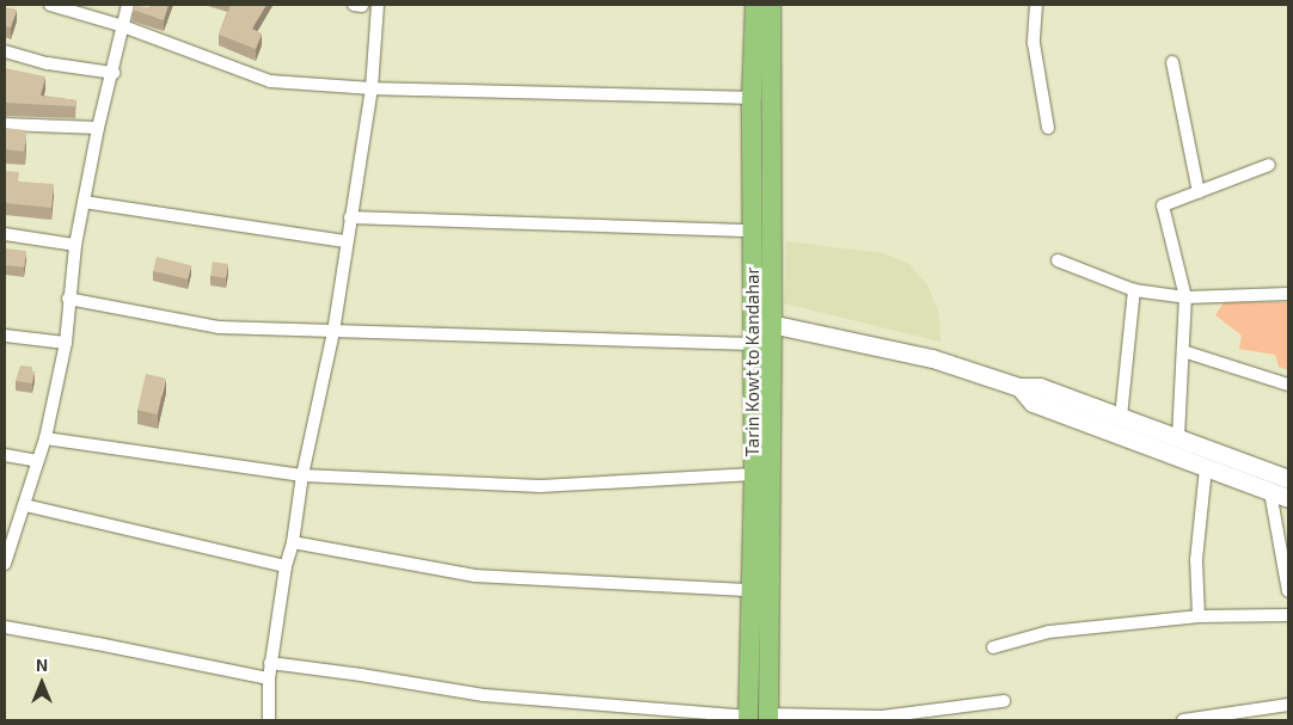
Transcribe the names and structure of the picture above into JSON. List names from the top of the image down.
{
  "streets": {
    "main road": ["Tarin Kowt to Kandahar"]
  },
  "north": "top"
}
